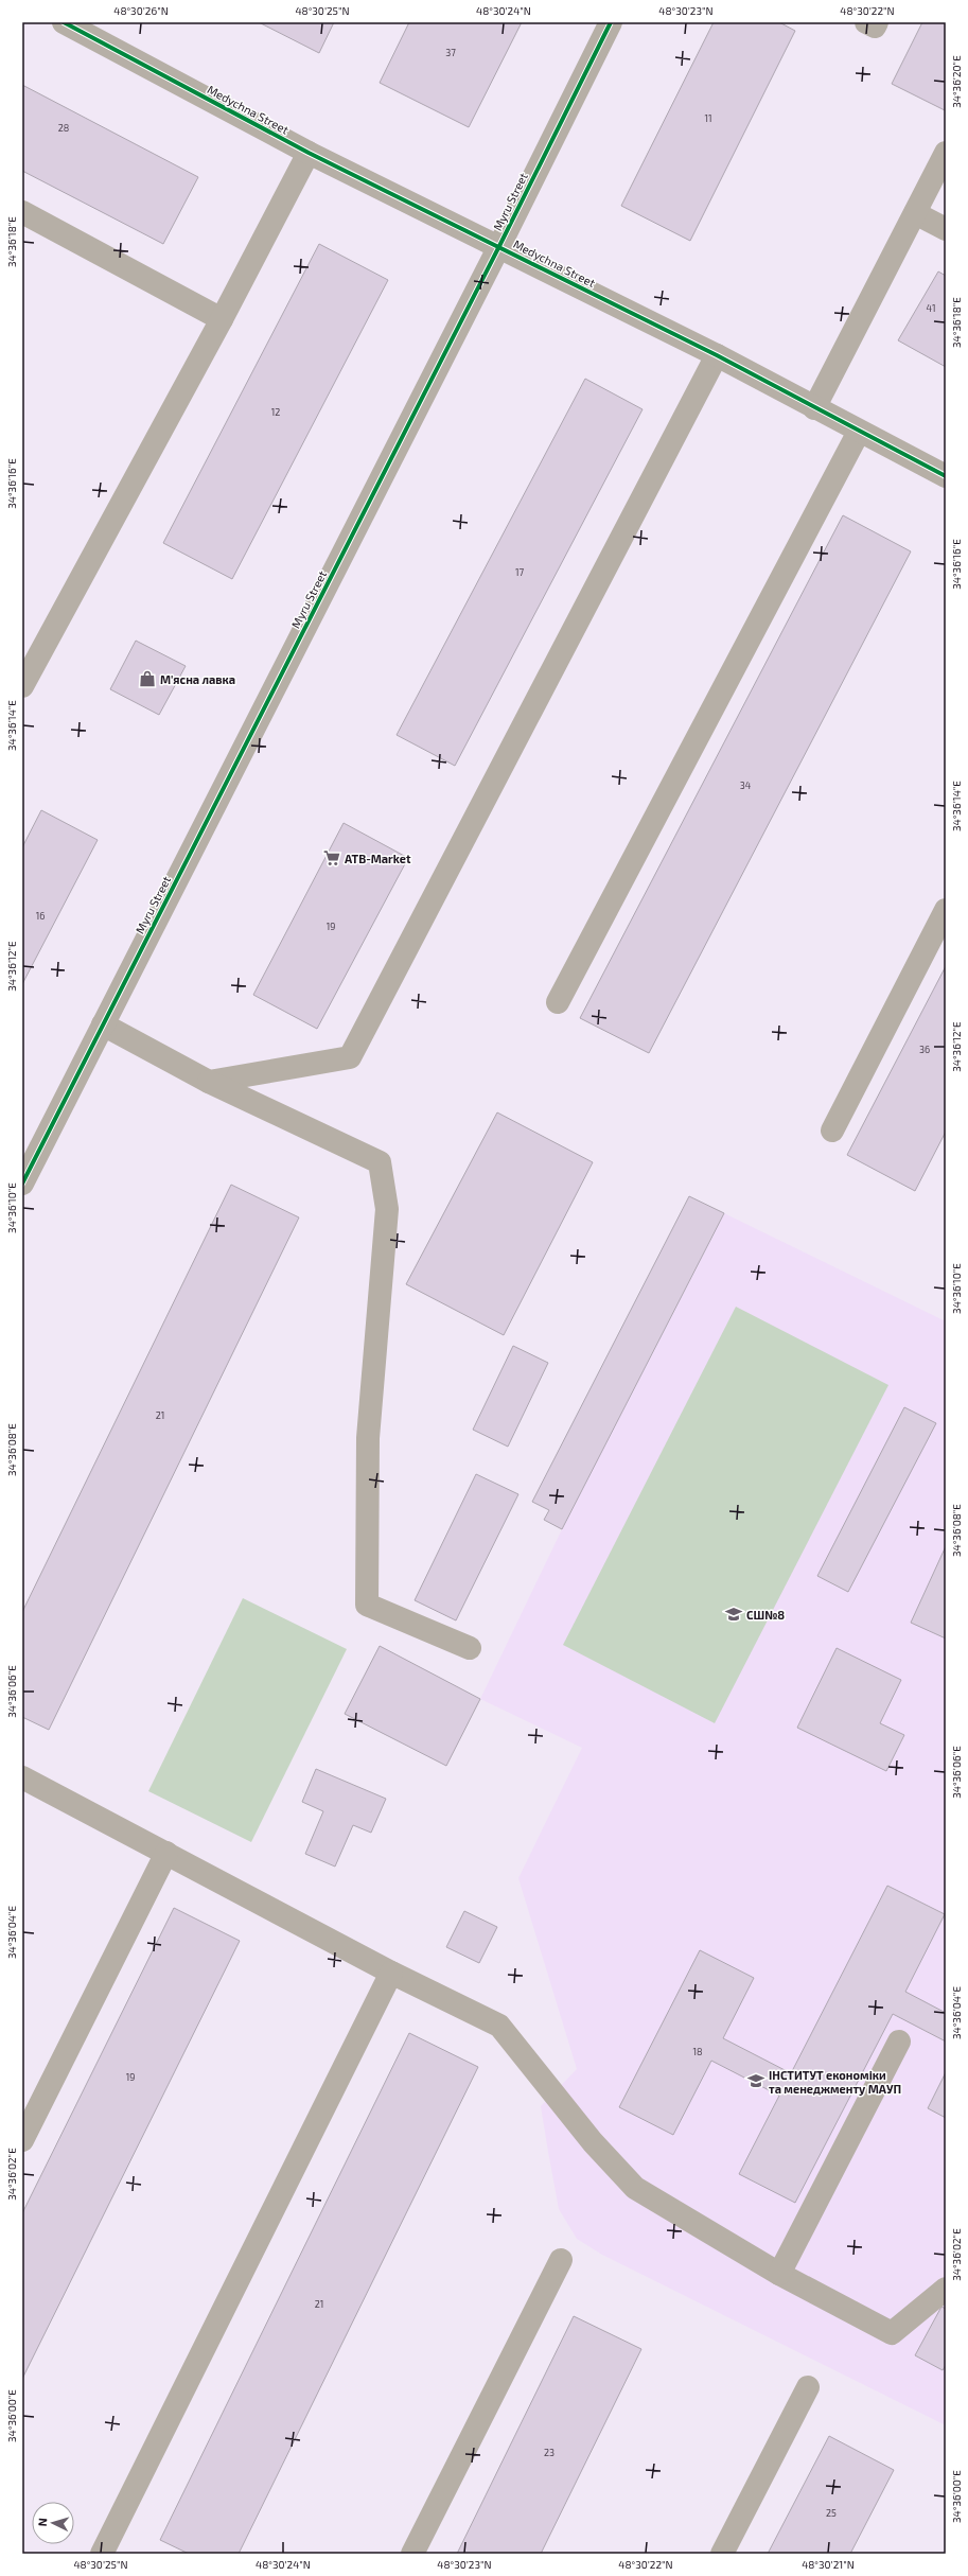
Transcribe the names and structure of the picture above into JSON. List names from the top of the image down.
{
  "streets": {
    "street": ["Medychna Street", "Myru Street"]
  },
  "crossings": [
    ["Medychna Street", "Myru Street"]
  ],
  "places": {
    "shop": ["М'ясна лавка"],
    "supermarket": ["ATB-Market"],
    "school or university": ["СШ№8", "ІНСТИТУТ економіки та менеджменту МАУП"]
  },
  "house_numbers": [
    "37",
    "11",
    "28",
    "41",
    "12",
    "17",
    "34",
    "16",
    "19",
    "36",
    "21",
    "18",
    "19",
    "21",
    "23",
    "25"
  ],
  "north": "left",
  "coordinates": [
    "48°30'26\"N",
    "48°30'25\"N",
    "48°30'24\"N",
    "48°30'23\"N",
    "48°30'22\"N",
    "34°36'20\"E",
    "34°36'18\"E",
    "34°36'16\"E",
    "34°36'14\"E",
    "34°36'12\"E",
    "34°36'10\"E",
    "34°36'08\"E",
    "34°36'06\"E",
    "34°36'04\"E",
    "34°36'02\"E",
    "34°36'00\"E",
    "48°30'21\"N"
  ]
}
